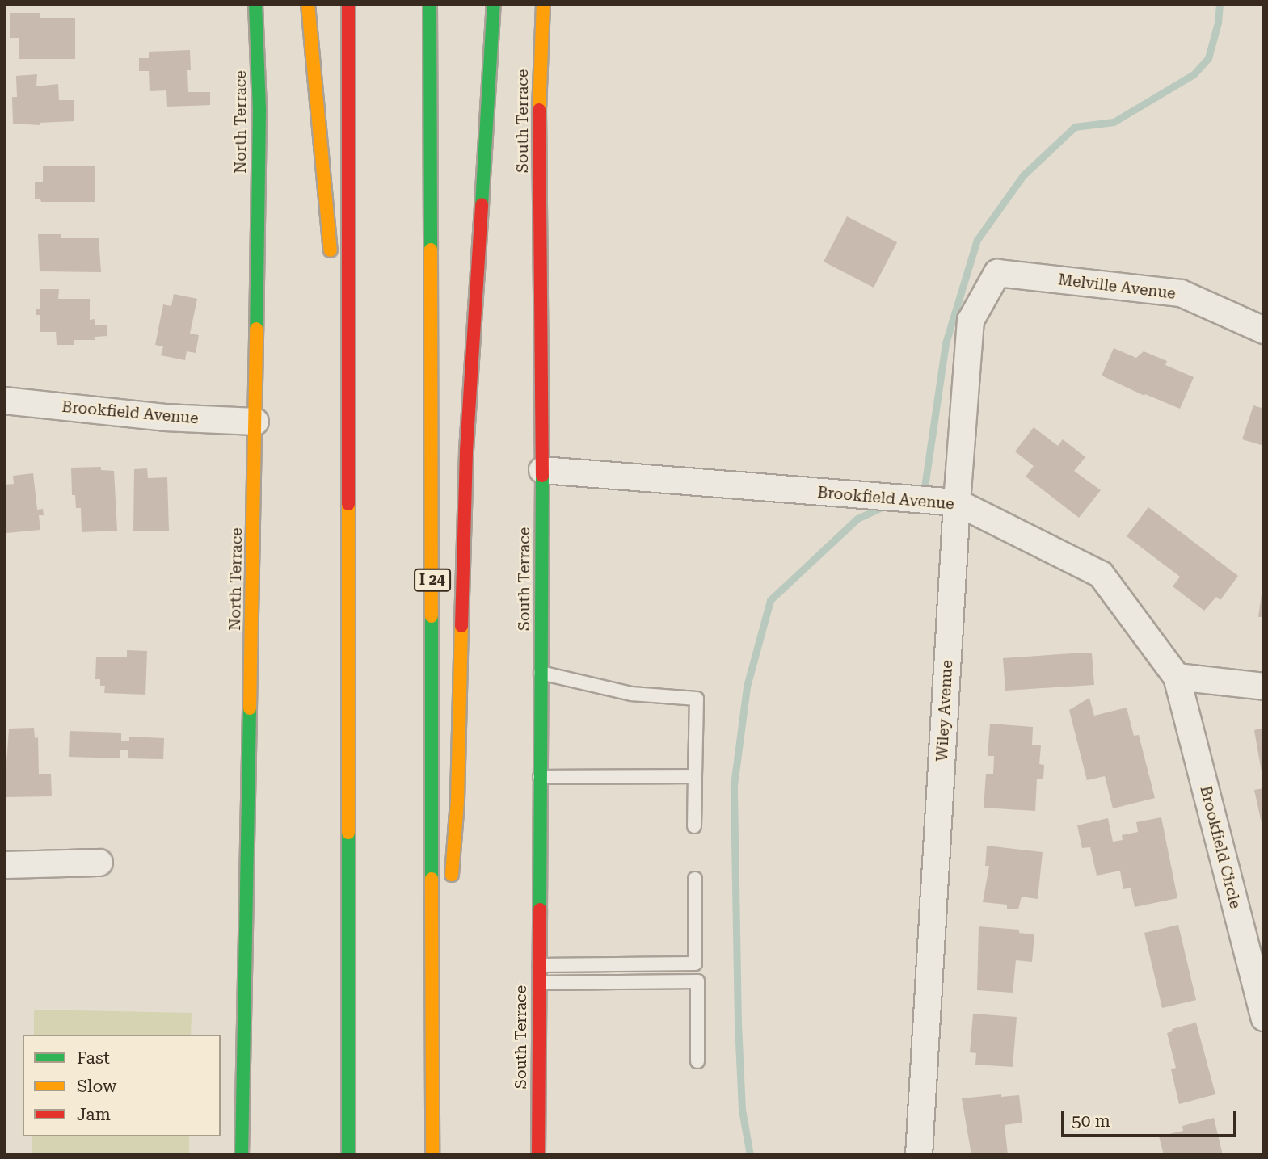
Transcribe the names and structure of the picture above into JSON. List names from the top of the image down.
{
  "streets": {
    "main road": ["South Terrace", "North Terrace", "I 24"],
    "street": [
      "Melville Avenue",
      "Brookfield Avenue",
      "Wiley Avenue",
      "Brookfield Circle"
    ]
  },
  "crossings": [
    ["South Terrace", "Brookfield Avenue"],
    ["North Terrace", "Brookfield Avenue"],
    ["Melville Avenue", "Wiley Avenue"],
    ["Brookfield Avenue", "Wiley Avenue"],
    ["Brookfield Avenue", "Brookfield Circle"]
  ],
  "legend": ["Fast", "Slow", "Jam"],
  "scale_bar": "50 m"
}
